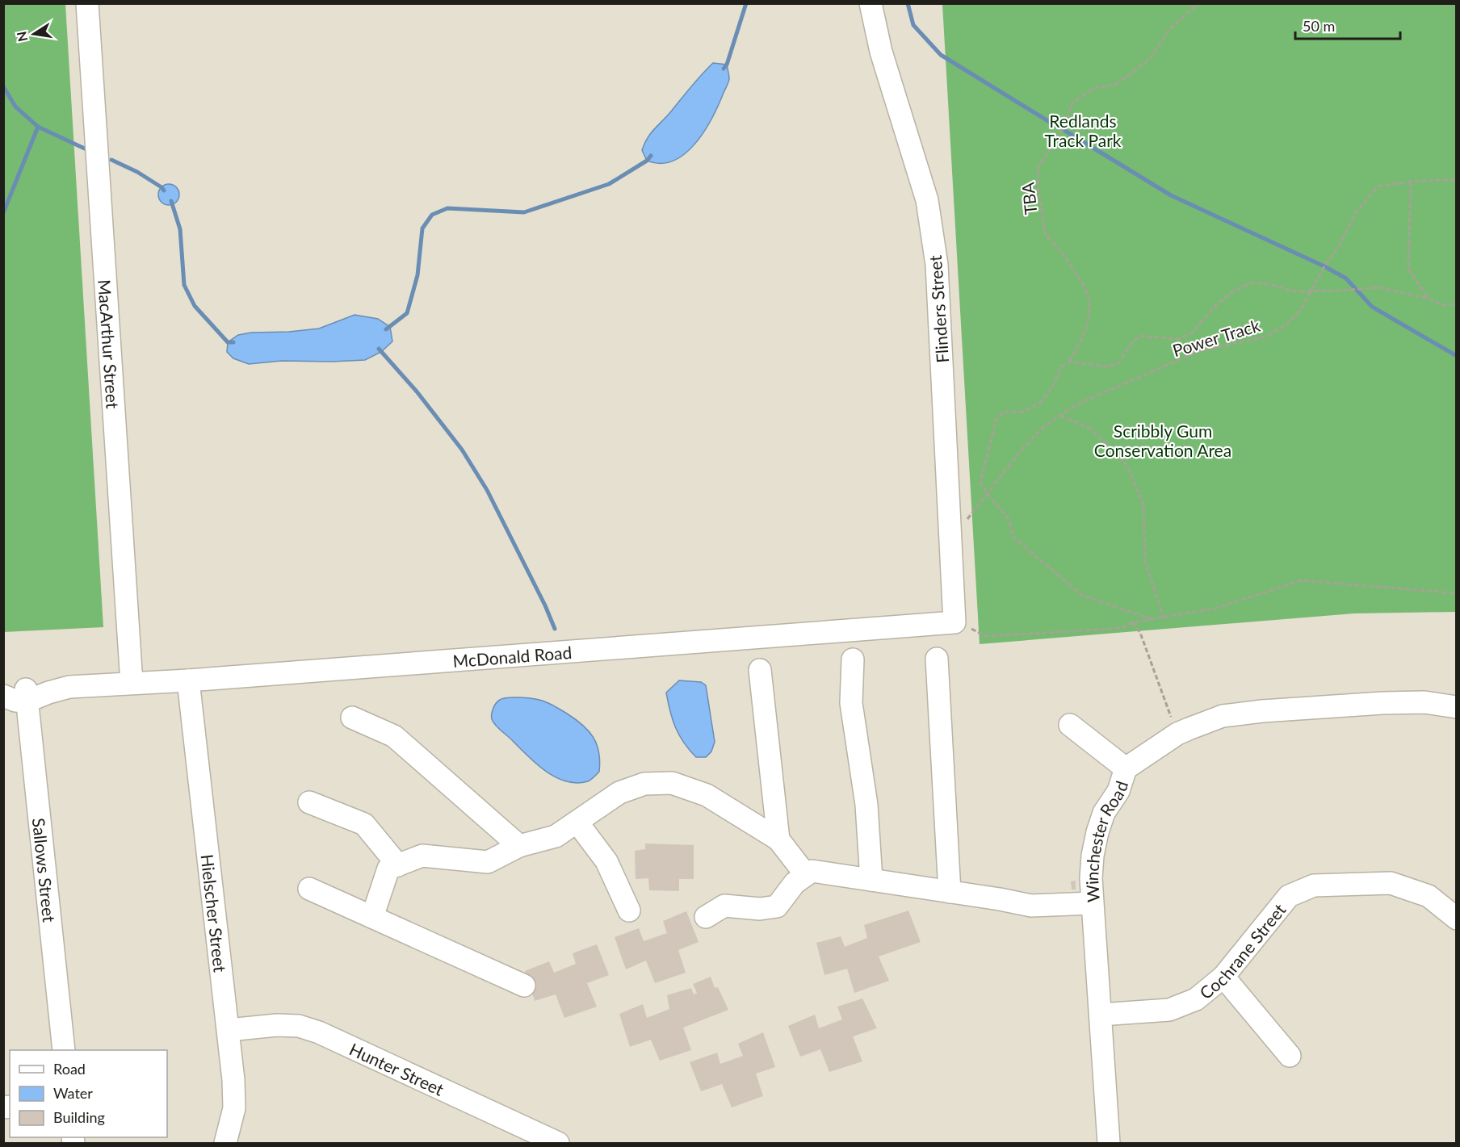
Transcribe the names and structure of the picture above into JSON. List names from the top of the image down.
{
  "streets": {
    "street": [
      "Flinders Street",
      "MacArthur Street",
      "McDonald Road",
      "Winchester Road",
      "Sallows Street",
      "Hielscher Street",
      "Cochrane Street",
      "Hunter Street"
    ],
    "path": ["TBA", "Power Track"]
  },
  "crossings": [
    ["TBA", "Power Track"],
    ["Flinders Street", "McDonald Road"],
    ["MacArthur Street", "McDonald Road"],
    ["McDonald Road", "Sallows Street"],
    ["McDonald Road", "Hielscher Street"],
    ["Winchester Road", "Cochrane Street"],
    ["Hielscher Street", "Hunter Street"]
  ],
  "parks": ["Redlands Track Park", "Scribbly Gum Conservation Area"],
  "legend": ["Road", "Water", "Building"],
  "scale_bar": "50 m",
  "north": "left"
}
